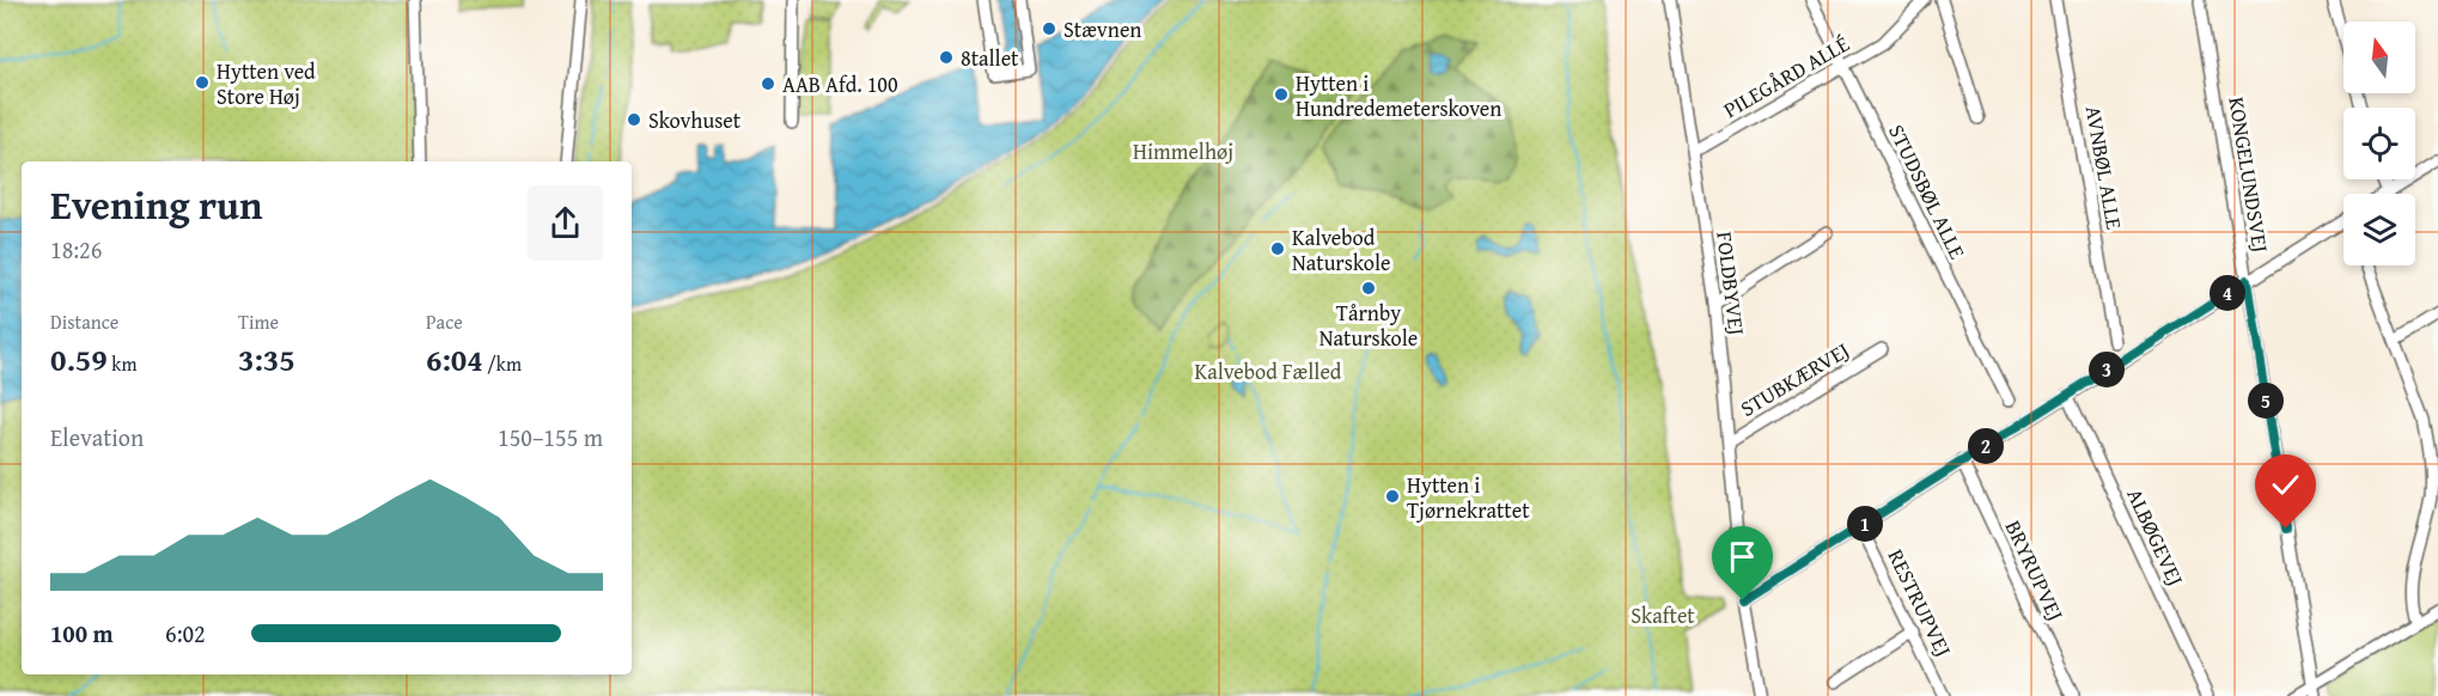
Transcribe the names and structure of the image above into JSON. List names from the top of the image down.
{
  "streets": {
    "street": [
      "PILEGÅRD ALLÉ",
      "AVNBØL ALLE",
      "KONGELUNDSVEJ",
      "STUDSBØL ALLE",
      "FOLDBYVEJ",
      "STUBKÆRVEJ",
      "ALBØGEVEJ",
      "BRYRUPVEJ",
      "RESTRUPVEJ"
    ]
  },
  "crossings": [
    ["PILEGÅRD ALLÉ", "STUDSBØL ALLE"],
    ["PILEGÅRD ALLÉ", "FOLDBYVEJ"],
    ["FOLDBYVEJ", "STUBKÆRVEJ"]
  ],
  "parks": ["Himmelhøj", "Kalvebod Fælled", "Skaftet"],
  "places": [
    "Stævnen",
    "8tallet",
    "Hytten ved Store Høj",
    "AAB Afd. 100",
    "Hytten i Hundredemeterskoven",
    "Skovhuset",
    "Kalvebod Naturskole",
    "Tårnby Naturskole",
    "Hytten i Tjørnekrattet"
  ],
  "north": "top",
  "page": {
    "heading": ["Evening run", "18:26"],
    "pins": [
      "4",
      "3",
      "5",
      "2",
      "1"
    ],
    "stats": [
      ["Distance", "0.59 km"],
      ["Time", "3:35"],
      ["Pace", "6:04 /km"]
    ],
    "chart": ["Elevation", "150–155 m"],
    "list": [
      {
        "name": "100 m",
        "note": "6:02"
      }
    ]
  }
}
